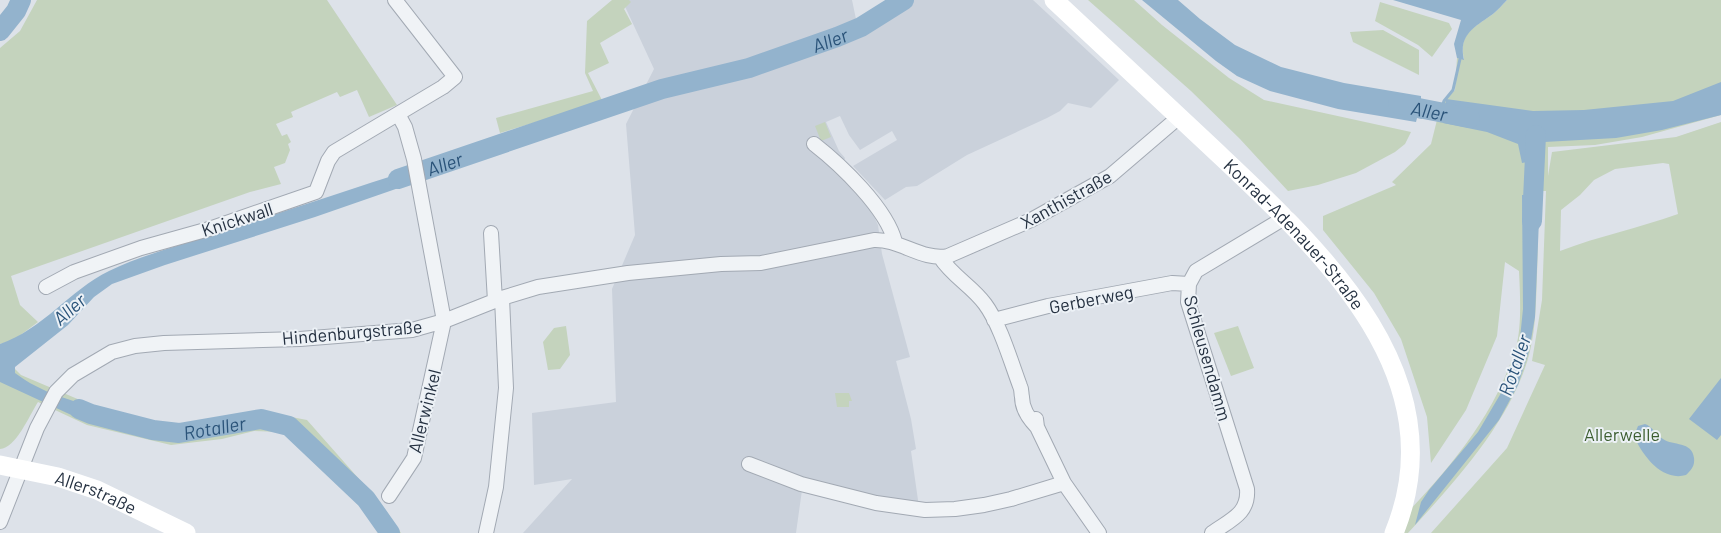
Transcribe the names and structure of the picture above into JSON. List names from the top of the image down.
{
  "streets": {
    "street": [
      "Xanthistraße",
      "Knickwall",
      "Konrad-Adenauer-Straße",
      "Gerberweg",
      "Hindenburgstraße",
      "Schleusendamm",
      "Allerwinkel",
      "Allerstraße"
    ]
  },
  "crossings": [
    ["Xanthistraße", "Konrad-Adenauer-Straße"],
    ["Xanthistraße", "Hindenburgstraße"],
    ["Konrad-Adenauer-Straße", "Schleusendamm"],
    ["Gerberweg", "Schleusendamm"],
    ["Hindenburgstraße", "Allerwinkel"],
    ["Hindenburgstraße", "Allerstraße"]
  ],
  "water": ["Aller", "Rotaller"],
  "parks": ["Allerwelle"]
}
